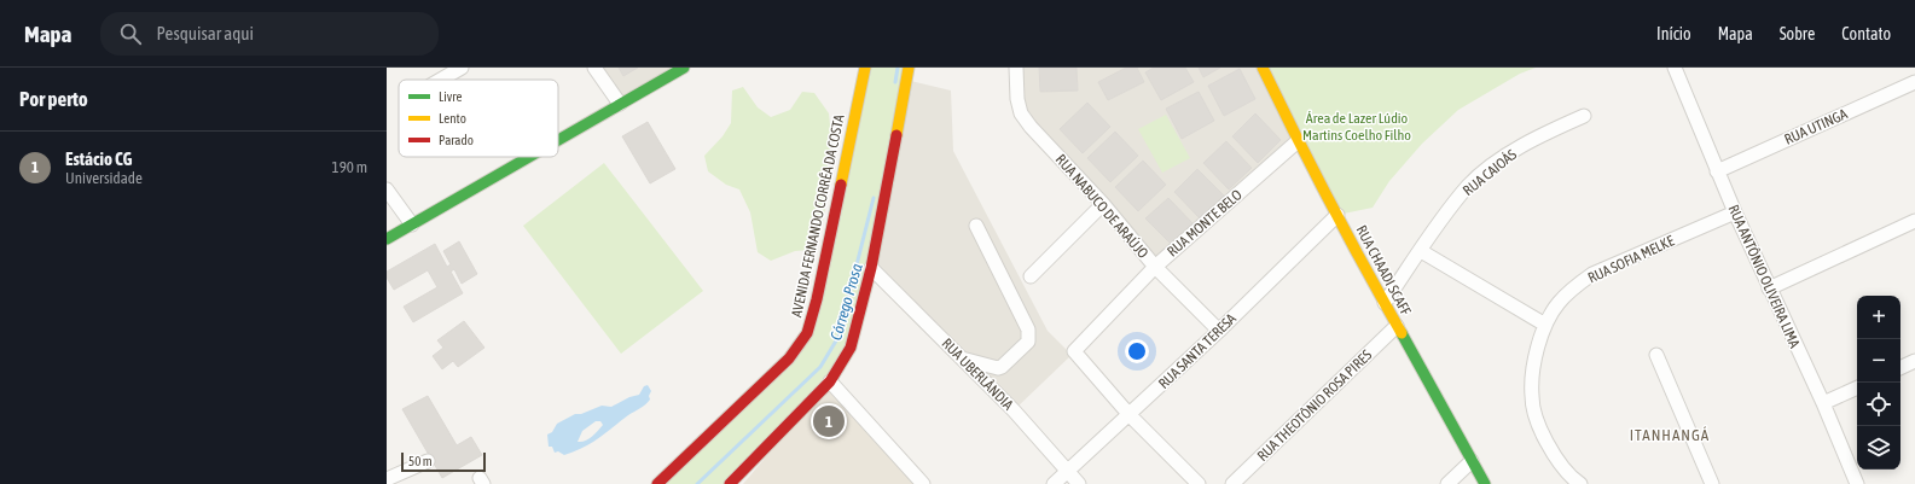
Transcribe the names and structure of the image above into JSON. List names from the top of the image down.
{
  "streets": {
    "main road": ["AVENIDA FERNANDO CORRÊA DA COSTA", "RUA CHAADI SCAFF"],
    "street": [
      "RUA UTINGA",
      "RUA CAIOÁS",
      "RUA NABUCO DE ARAÚJO",
      "RUA MONTE BELO",
      "RUA SOFIA MELKE",
      "RUA ANTÔNIO OLIVEIRA LIMA",
      "RUA SANTA TERESA",
      "RUA UBERLÂNDIA",
      "RUA THEOTÔNIO ROSA PIRES"
    ]
  },
  "crossings": [
    ["RUA UTINGA", "RUA ANTÔNIO OLIVEIRA LIMA"],
    ["RUA CAIOÁS", "RUA CHAADI SCAFF"],
    ["RUA NABUCO DE ARAÚJO", "RUA MONTE BELO"],
    ["RUA NABUCO DE ARAÚJO", "RUA SANTA TERESA"],
    ["RUA MONTE BELO", "RUA CHAADI SCAFF"],
    ["RUA MONTE BELO", "RUA SANTA TERESA"],
    ["RUA SOFIA MELKE", "RUA ANTÔNIO OLIVEIRA LIMA"],
    ["RUA CHAADI SCAFF", "RUA SANTA TERESA"],
    ["RUA CHAADI SCAFF", "RUA THEOTÔNIO ROSA PIRES"],
    ["RUA SANTA TERESA", "RUA UBERLÂNDIA"]
  ],
  "districts": ["ITANHANGÁ"],
  "water": ["Córrego Prosa"],
  "parks": ["Área de Lazer Lúdio Martins Coelho Filho"],
  "legend": ["Livre", "Lento", "Parado"],
  "scale_bar": "50 m",
  "page": {
    "header": "Mapa",
    "search": "Pesquisar aqui",
    "nav": [
      "Início",
      "Mapa",
      "Sobre",
      "Contato"
    ],
    "heading": "Por perto",
    "list": [
      {
        "mark": "1",
        "name": "Estácio CG",
        "note": "Universidade",
        "value": "190 m"
      }
    ],
    "map_buttons": ["+", "−"],
    "pins": "1",
    "scale": "50 m"
  }
}
